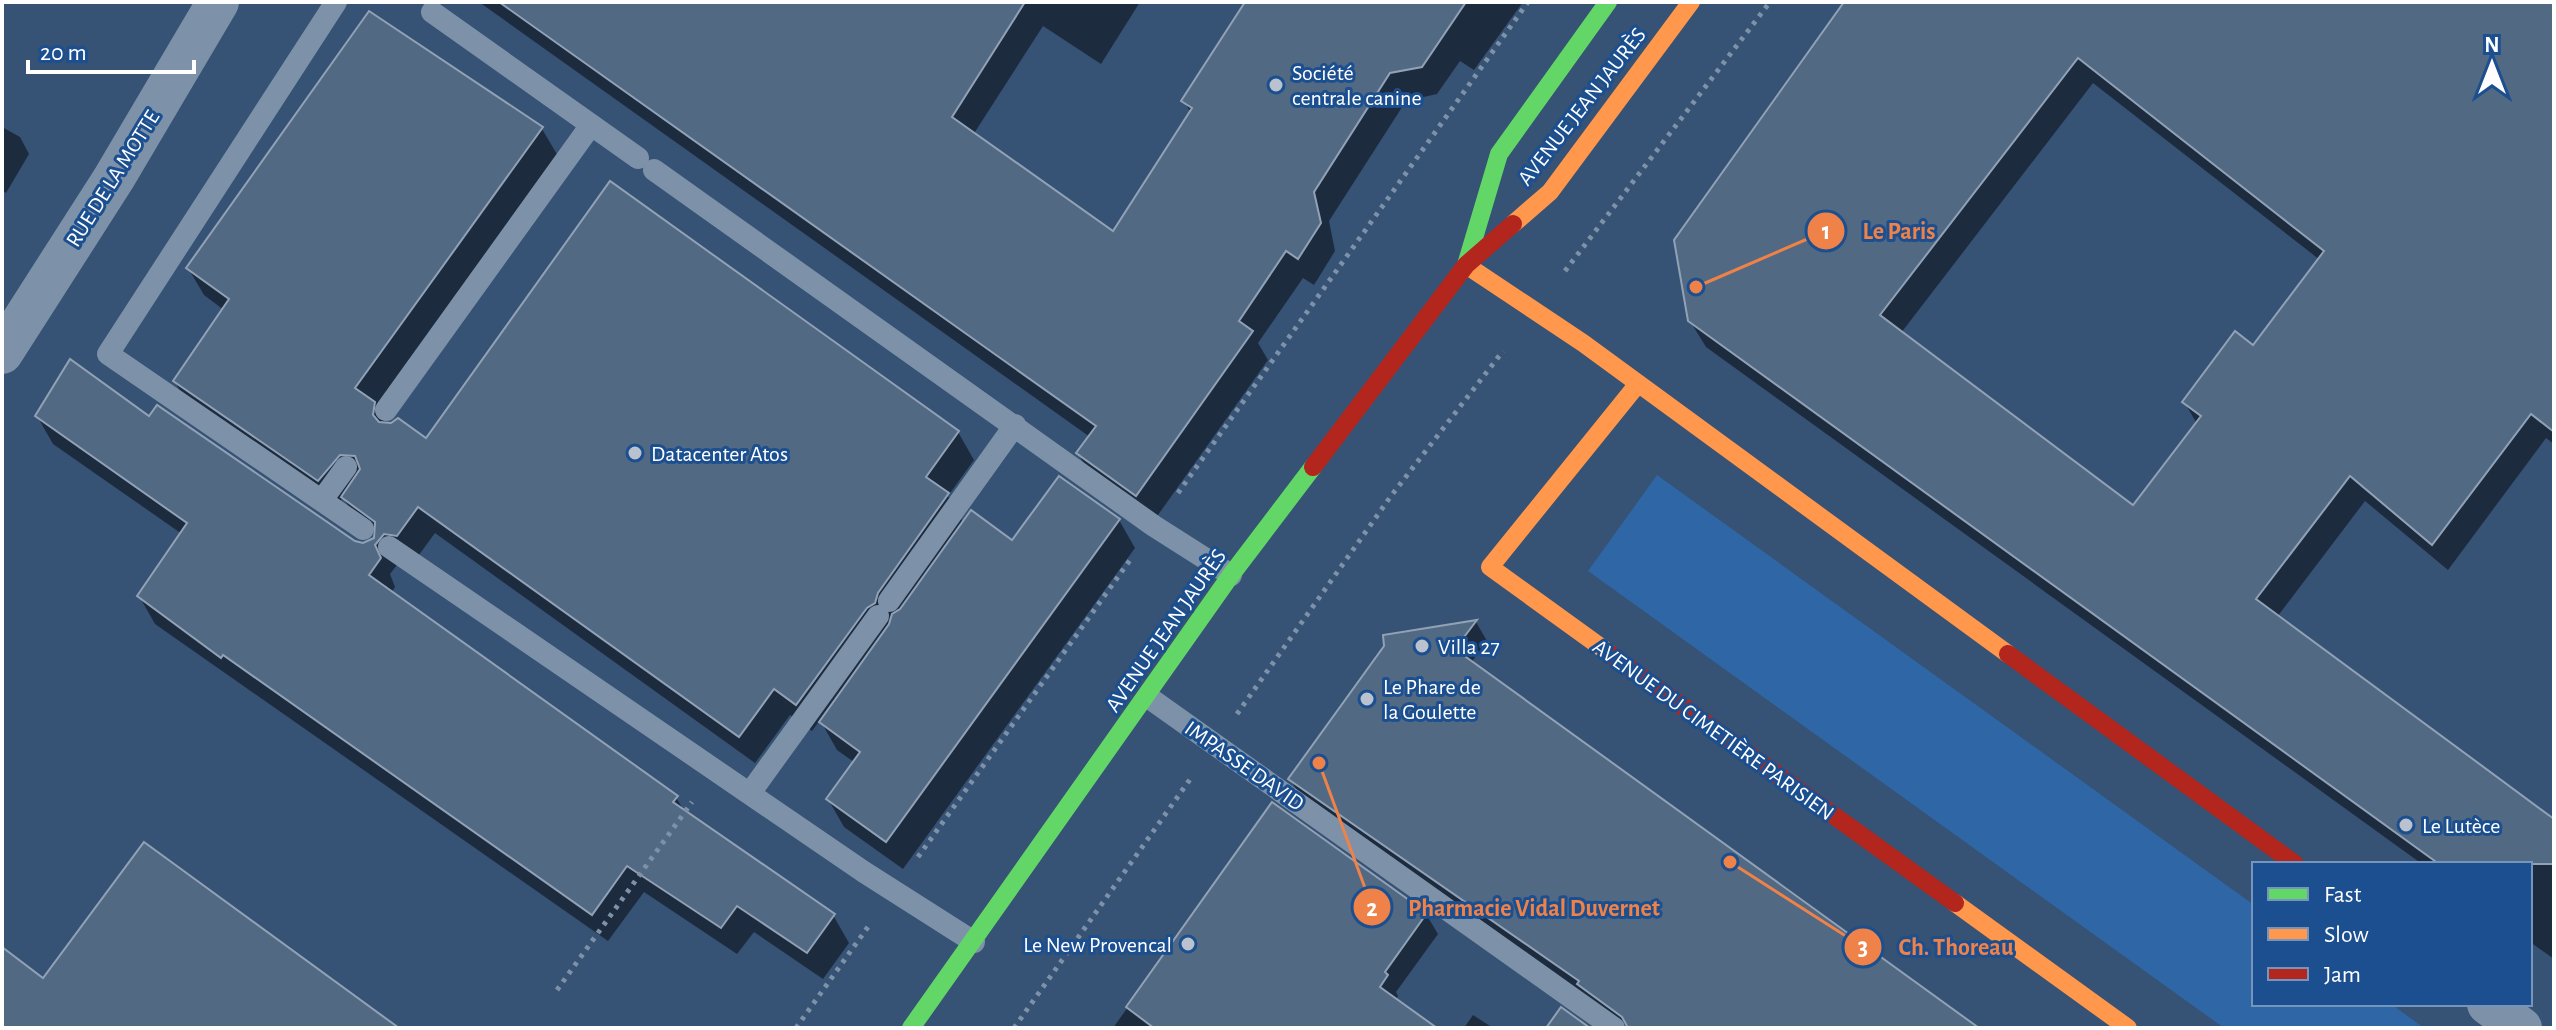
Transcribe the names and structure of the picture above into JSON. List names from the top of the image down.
{
  "streets": {
    "street": ["AVENUE JEAN JAURÈS", "RUE DE LA MOTTE", "AVENUE DU CIMETIÈRE PARISIEN"],
    "lane": ["IMPASSE DAVID"]
  },
  "crossings": [
    ["AVENUE JEAN JAURÈS", "IMPASSE DAVID"]
  ],
  "places": [
    "Société centrale canine",
    "Le Paris",
    "Datacenter Atos",
    "Villa 27",
    "Le Phare de la Goulette",
    "Pharmacie Vidal Duvernet",
    "Le Lutèce",
    "Ch. Thoreau",
    "Le New Provencal"
  ],
  "legend": ["Fast", "Slow", "Jam"],
  "scale_bar": "20 m",
  "north": "top"
}
